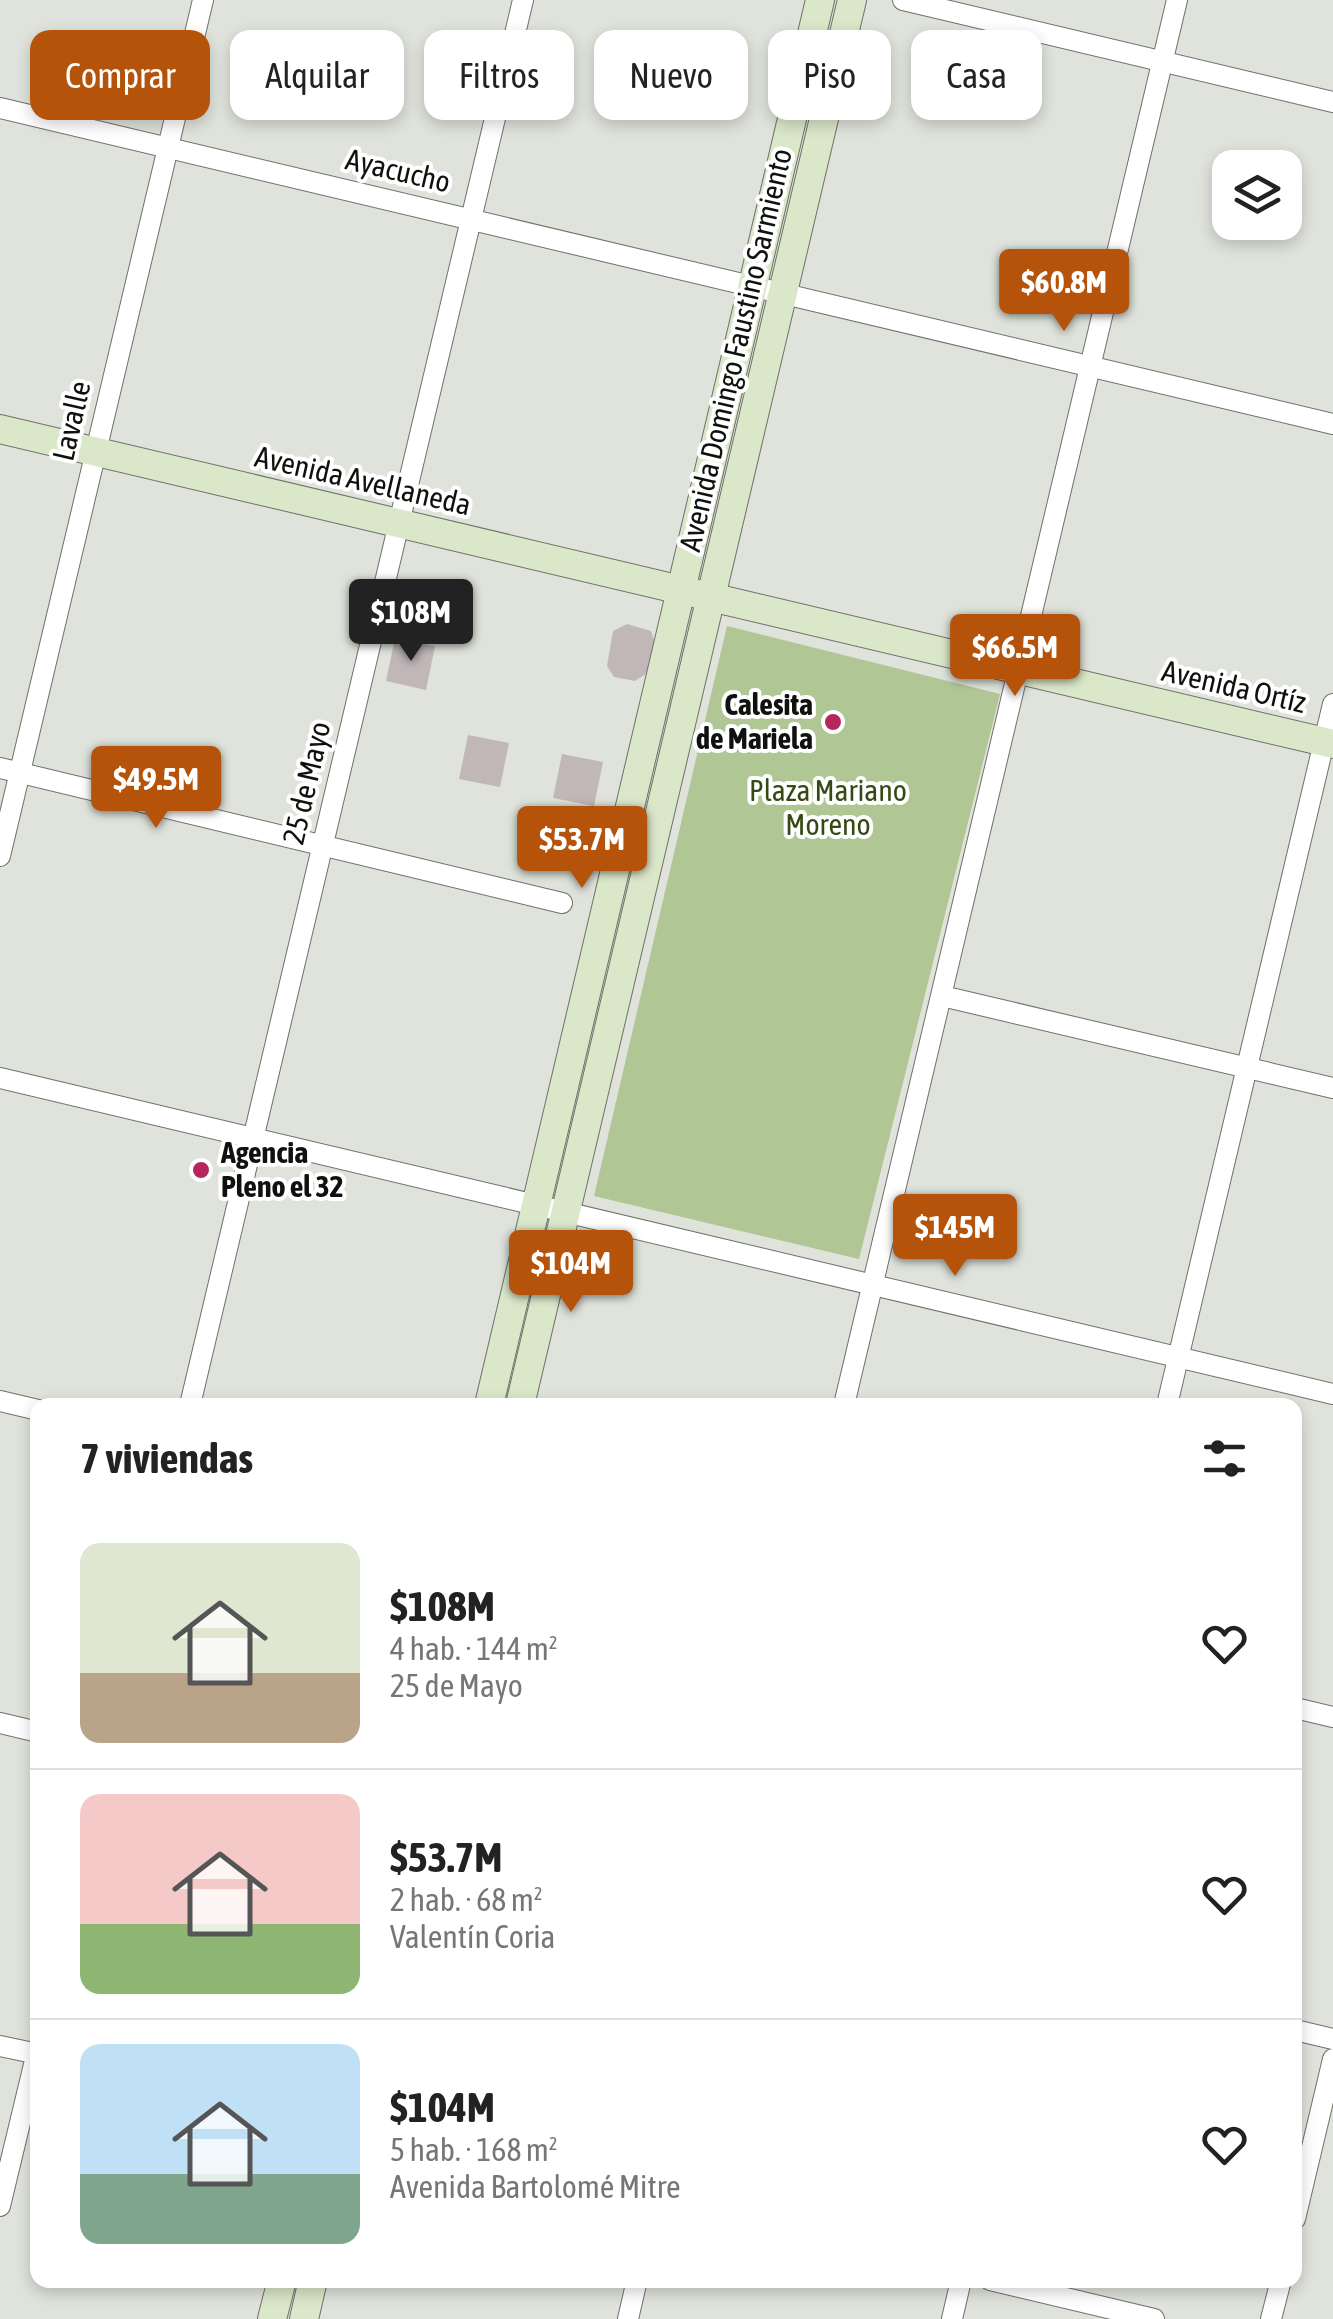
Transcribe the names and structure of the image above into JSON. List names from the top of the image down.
{
  "streets": {
    "main road": ["Avenida Domingo Faustino Sarmiento", "Avenida Avellaneda", "Avenida Ortíz"],
    "street": ["Ayacucho", "Lavalle", "25 de Mayo"]
  },
  "crossings": [
    ["Ayacucho", "Avenida Domingo Faustino Sarmiento"],
    ["Ayacucho", "Lavalle"],
    ["Ayacucho", "25 de Mayo"],
    ["Avenida Domingo Faustino Sarmiento", "Avenida Avellaneda"],
    ["Avenida Domingo Faustino Sarmiento", "Avenida Ortíz"],
    ["Lavalle", "Avenida Avellaneda"],
    ["Avenida Avellaneda", "Avenida Ortíz"],
    ["Avenida Avellaneda", "25 de Mayo"]
  ],
  "parks": ["Plaza Mariano Moreno"],
  "places": ["Calesita de Mariela", "Agencia Pleno el 32"],
  "page": {
    "chip": [
      "Comprar",
      "Alquilar",
      "Filtros",
      "Nuevo",
      "Piso",
      "Casa"
    ],
    "price": [
      "$60.8M",
      "$108M",
      "$66.5M",
      "$49.5M",
      "$53.7M",
      "$145M",
      "$104M"
    ],
    "heading": "7 viviendas",
    "list": [
      {
        "name": "$108M",
        "note": "4 hab. · 144 m² · 25 de Mayo"
      },
      {
        "name": "$53.7M",
        "note": "2 hab. · 68 m² · Valentín Coria"
      },
      {
        "name": "$104M",
        "note": "5 hab. · 168 m² · Avenida Bartolomé Mitre"
      }
    ]
  }
}
